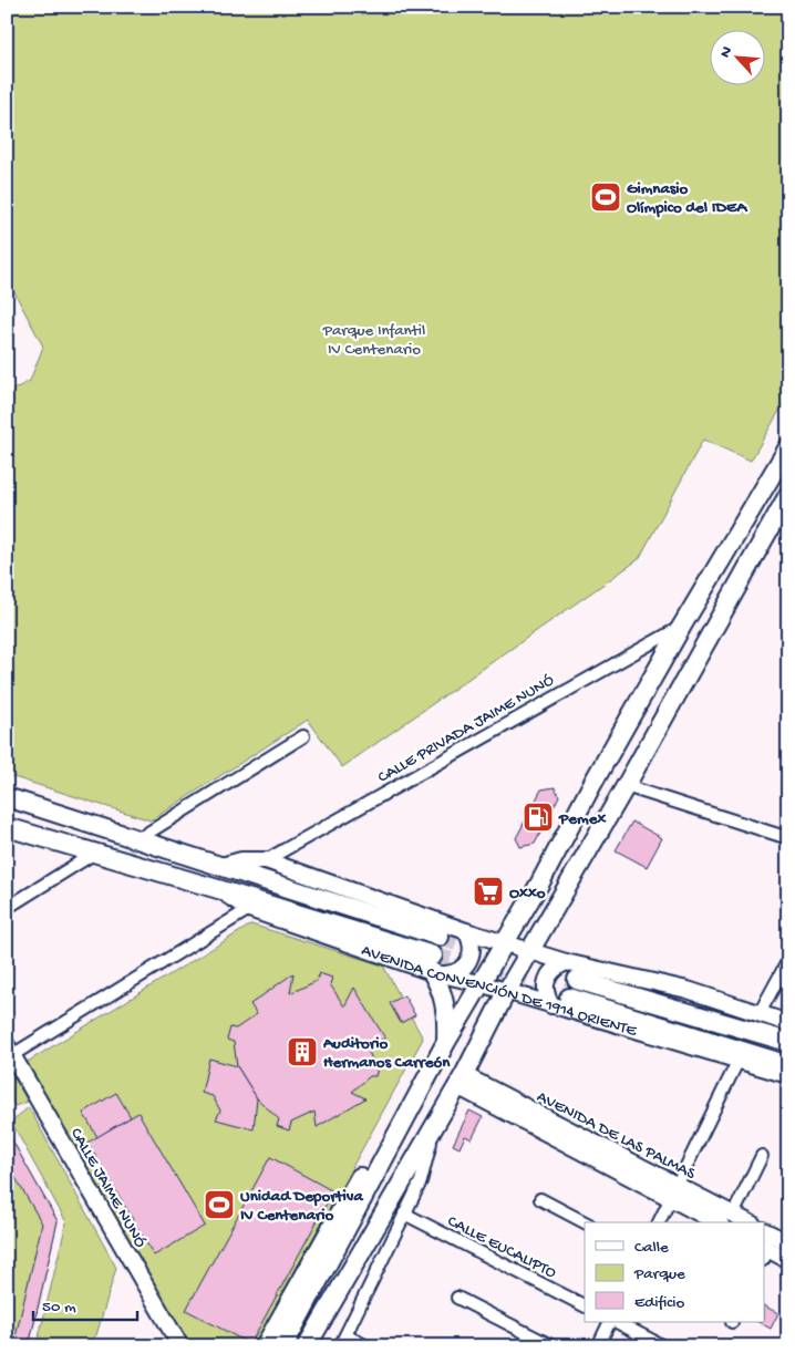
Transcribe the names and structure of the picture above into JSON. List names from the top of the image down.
{
  "streets": {
    "main road": ["AVENIDA CONVENCIÓN DE 1914 ORIENTE", "AVENIDA DE LAS PALMAS", "CALLE JAIME NUNÓ"],
    "street": ["CALLE PRIVADA JAIME NUNÓ", "CALLE EUCALIPTO"]
  },
  "parks": ["Parque Infantil IV Centenario"],
  "places": {
    "sports": ["Gimnasio Olímpico del IDEA", "Unidad Deportiva IV Centenario"],
    "fuel station": ["Pemex"],
    "supermarket": ["Oxxo"],
    "building": ["Auditorio Hermanos Carreón"]
  },
  "legend": ["Calle", "Parque", "Edificio"],
  "scale_bar": "50 m",
  "north": "top left"
}
